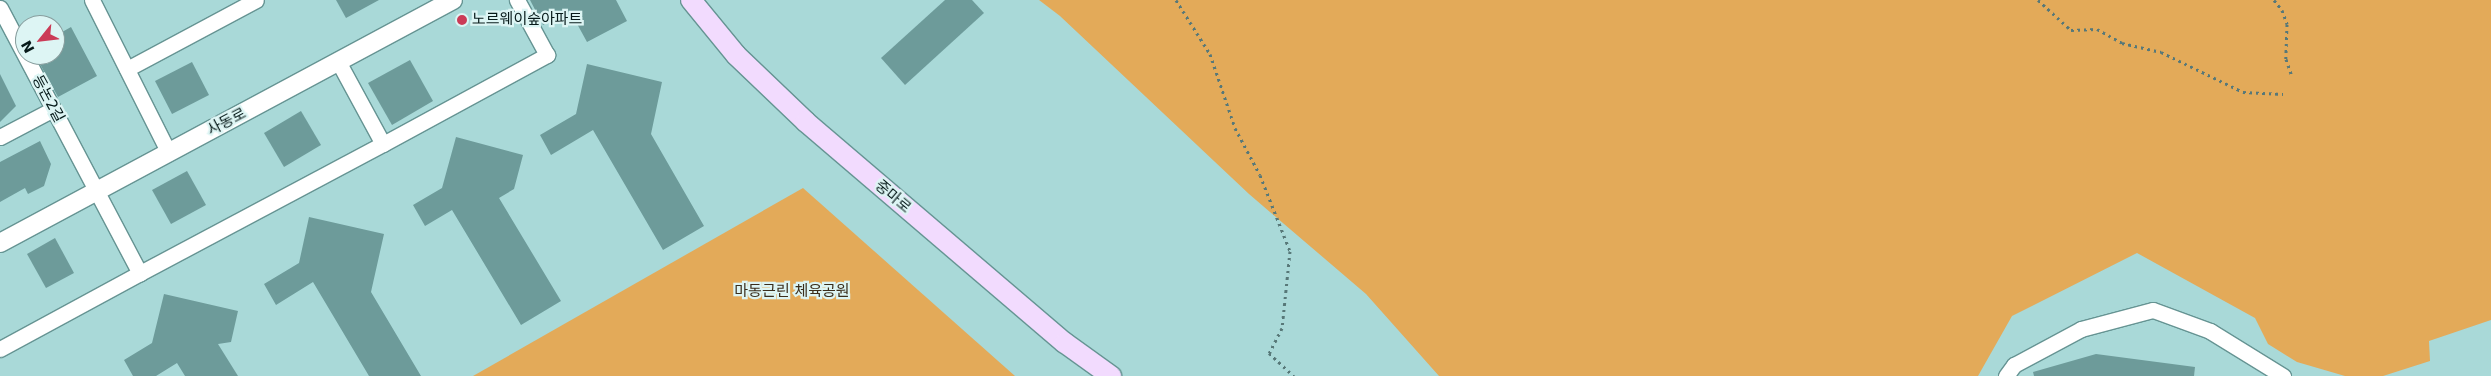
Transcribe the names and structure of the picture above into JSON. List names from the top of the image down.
{
  "streets": {
    "main road": ["중마로"],
    "street": ["등논2길", "사동로"]
  },
  "crossings": [
    ["등논2길", "사동로"]
  ],
  "parks": ["마동근린 체육공원"],
  "places": ["노르웨이숲아파트"],
  "north": "bottom left"
}
